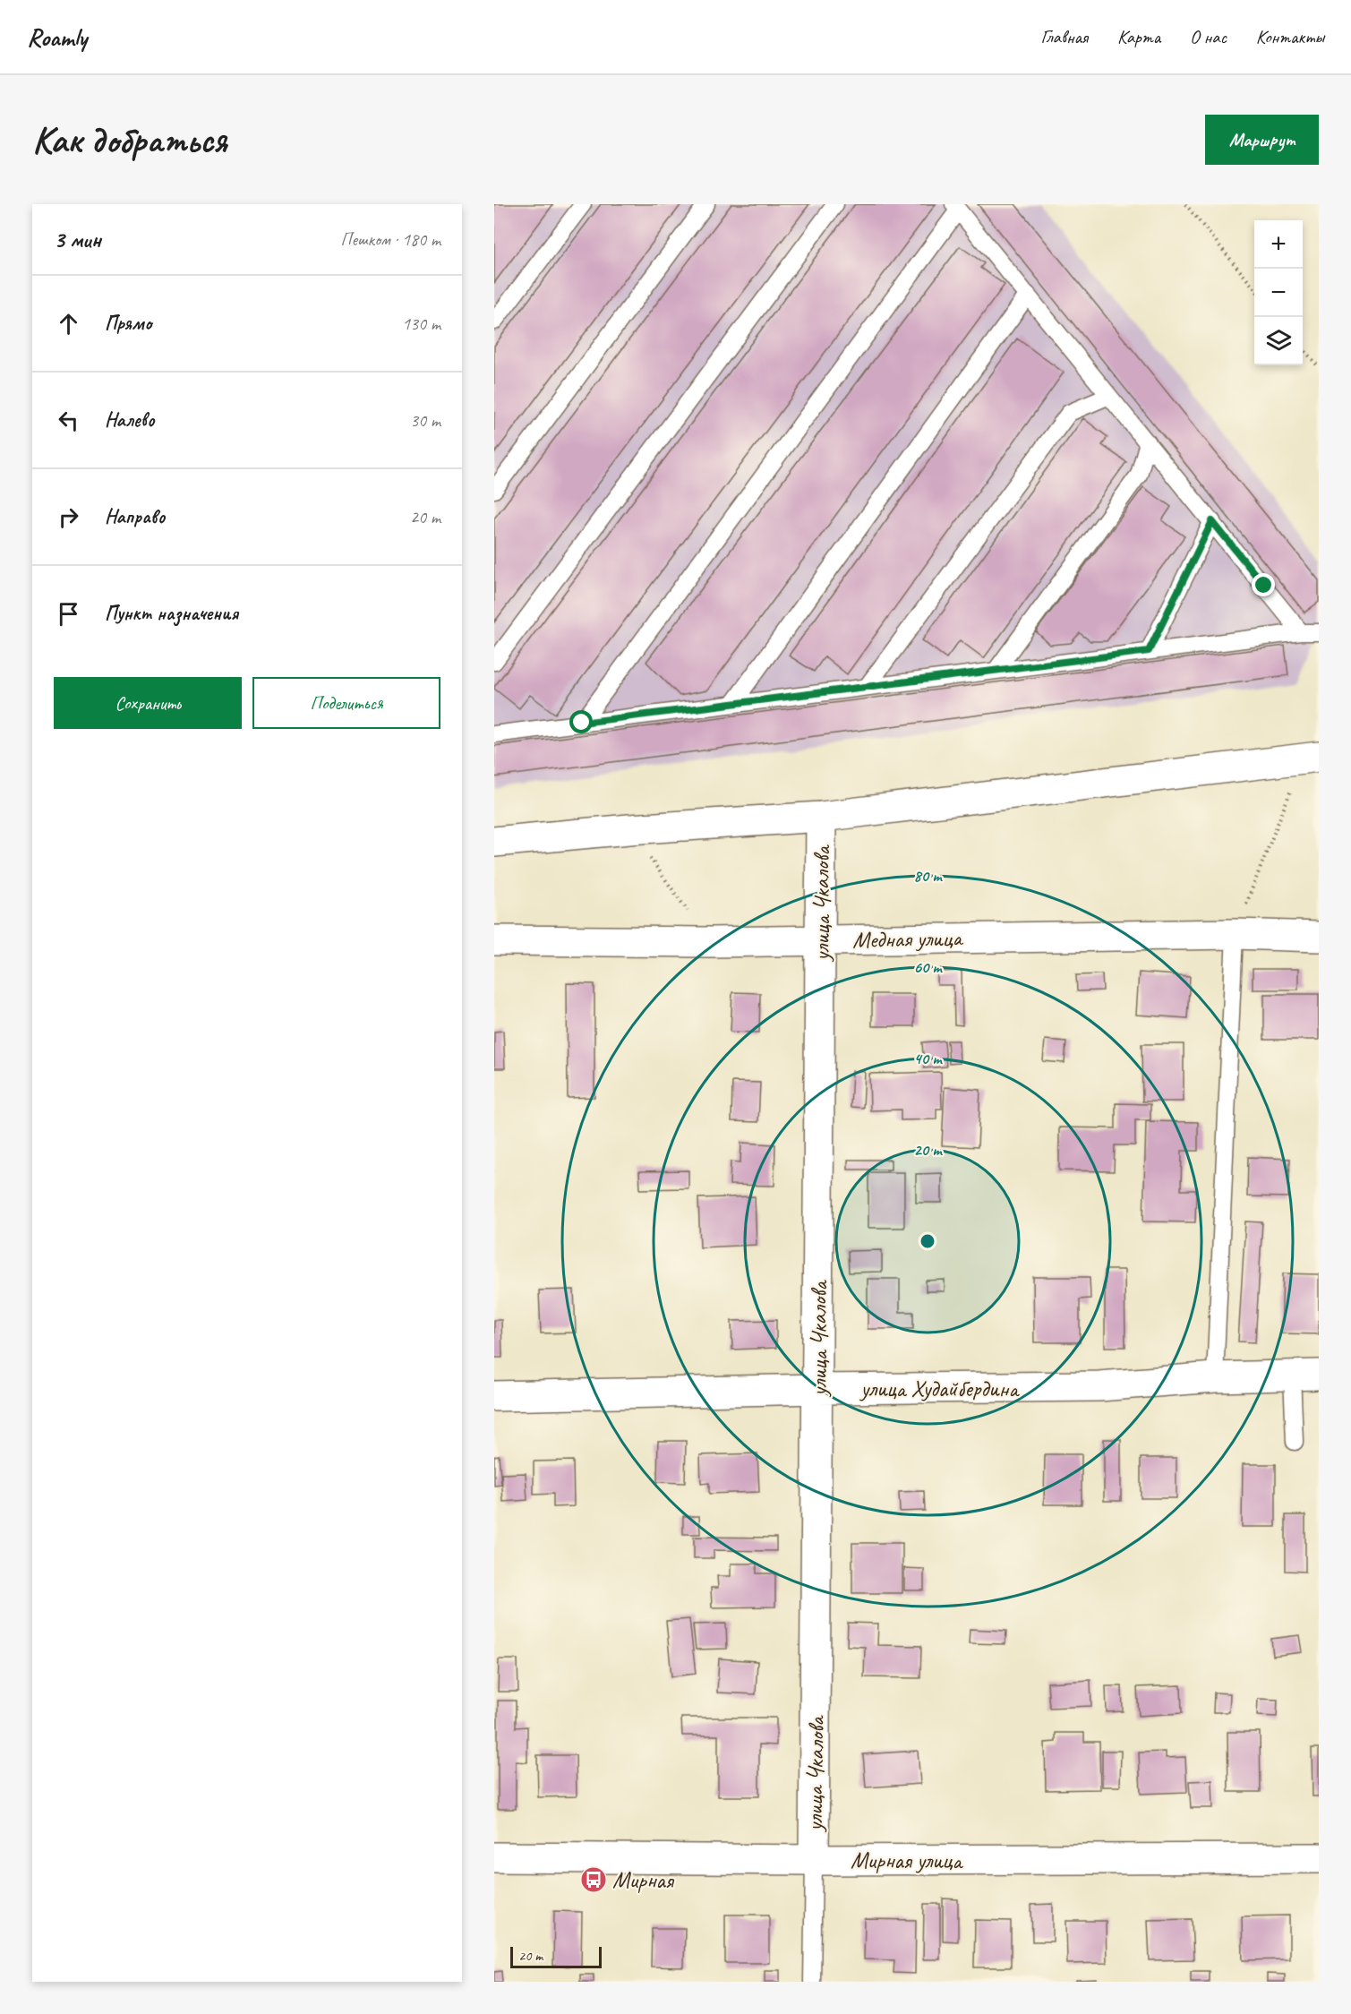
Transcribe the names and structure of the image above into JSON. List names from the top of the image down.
{
  "streets": {
    "street": [
      "улица Чкалова",
      "Медная улица",
      "улица Худайбердина",
      "Мирная улица"
    ]
  },
  "crossings": [
    ["улица Чкалова", "Медная улица"],
    ["улица Чкалова", "улица Худайбердина"],
    ["улица Чкалова", "Мирная улица"]
  ],
  "places": {
    "bus stop": ["Мирная"]
  },
  "scale_bar": "20 m",
  "page": {
    "header": "Roamly",
    "nav": [
      "Главная",
      "Карта",
      "О нас",
      "Контакты"
    ],
    "buttons": [
      "Маршрут",
      ["Сохранить", "Поделиться"]
    ],
    "title": "Как добраться",
    "heading": ["3 мин", "Пешком · 180 m"],
    "map_buttons": ["+", "−"],
    "list": [
      ["Прямо", "130 m"],
      ["Налево", "30 m"],
      ["Направо", "20 m"],
      "Пункт назначения"
    ],
    "scale": "20 m"
  },
  "rings": [
    "80 m",
    "60 m",
    "40 m",
    "20 m"
  ]
}
